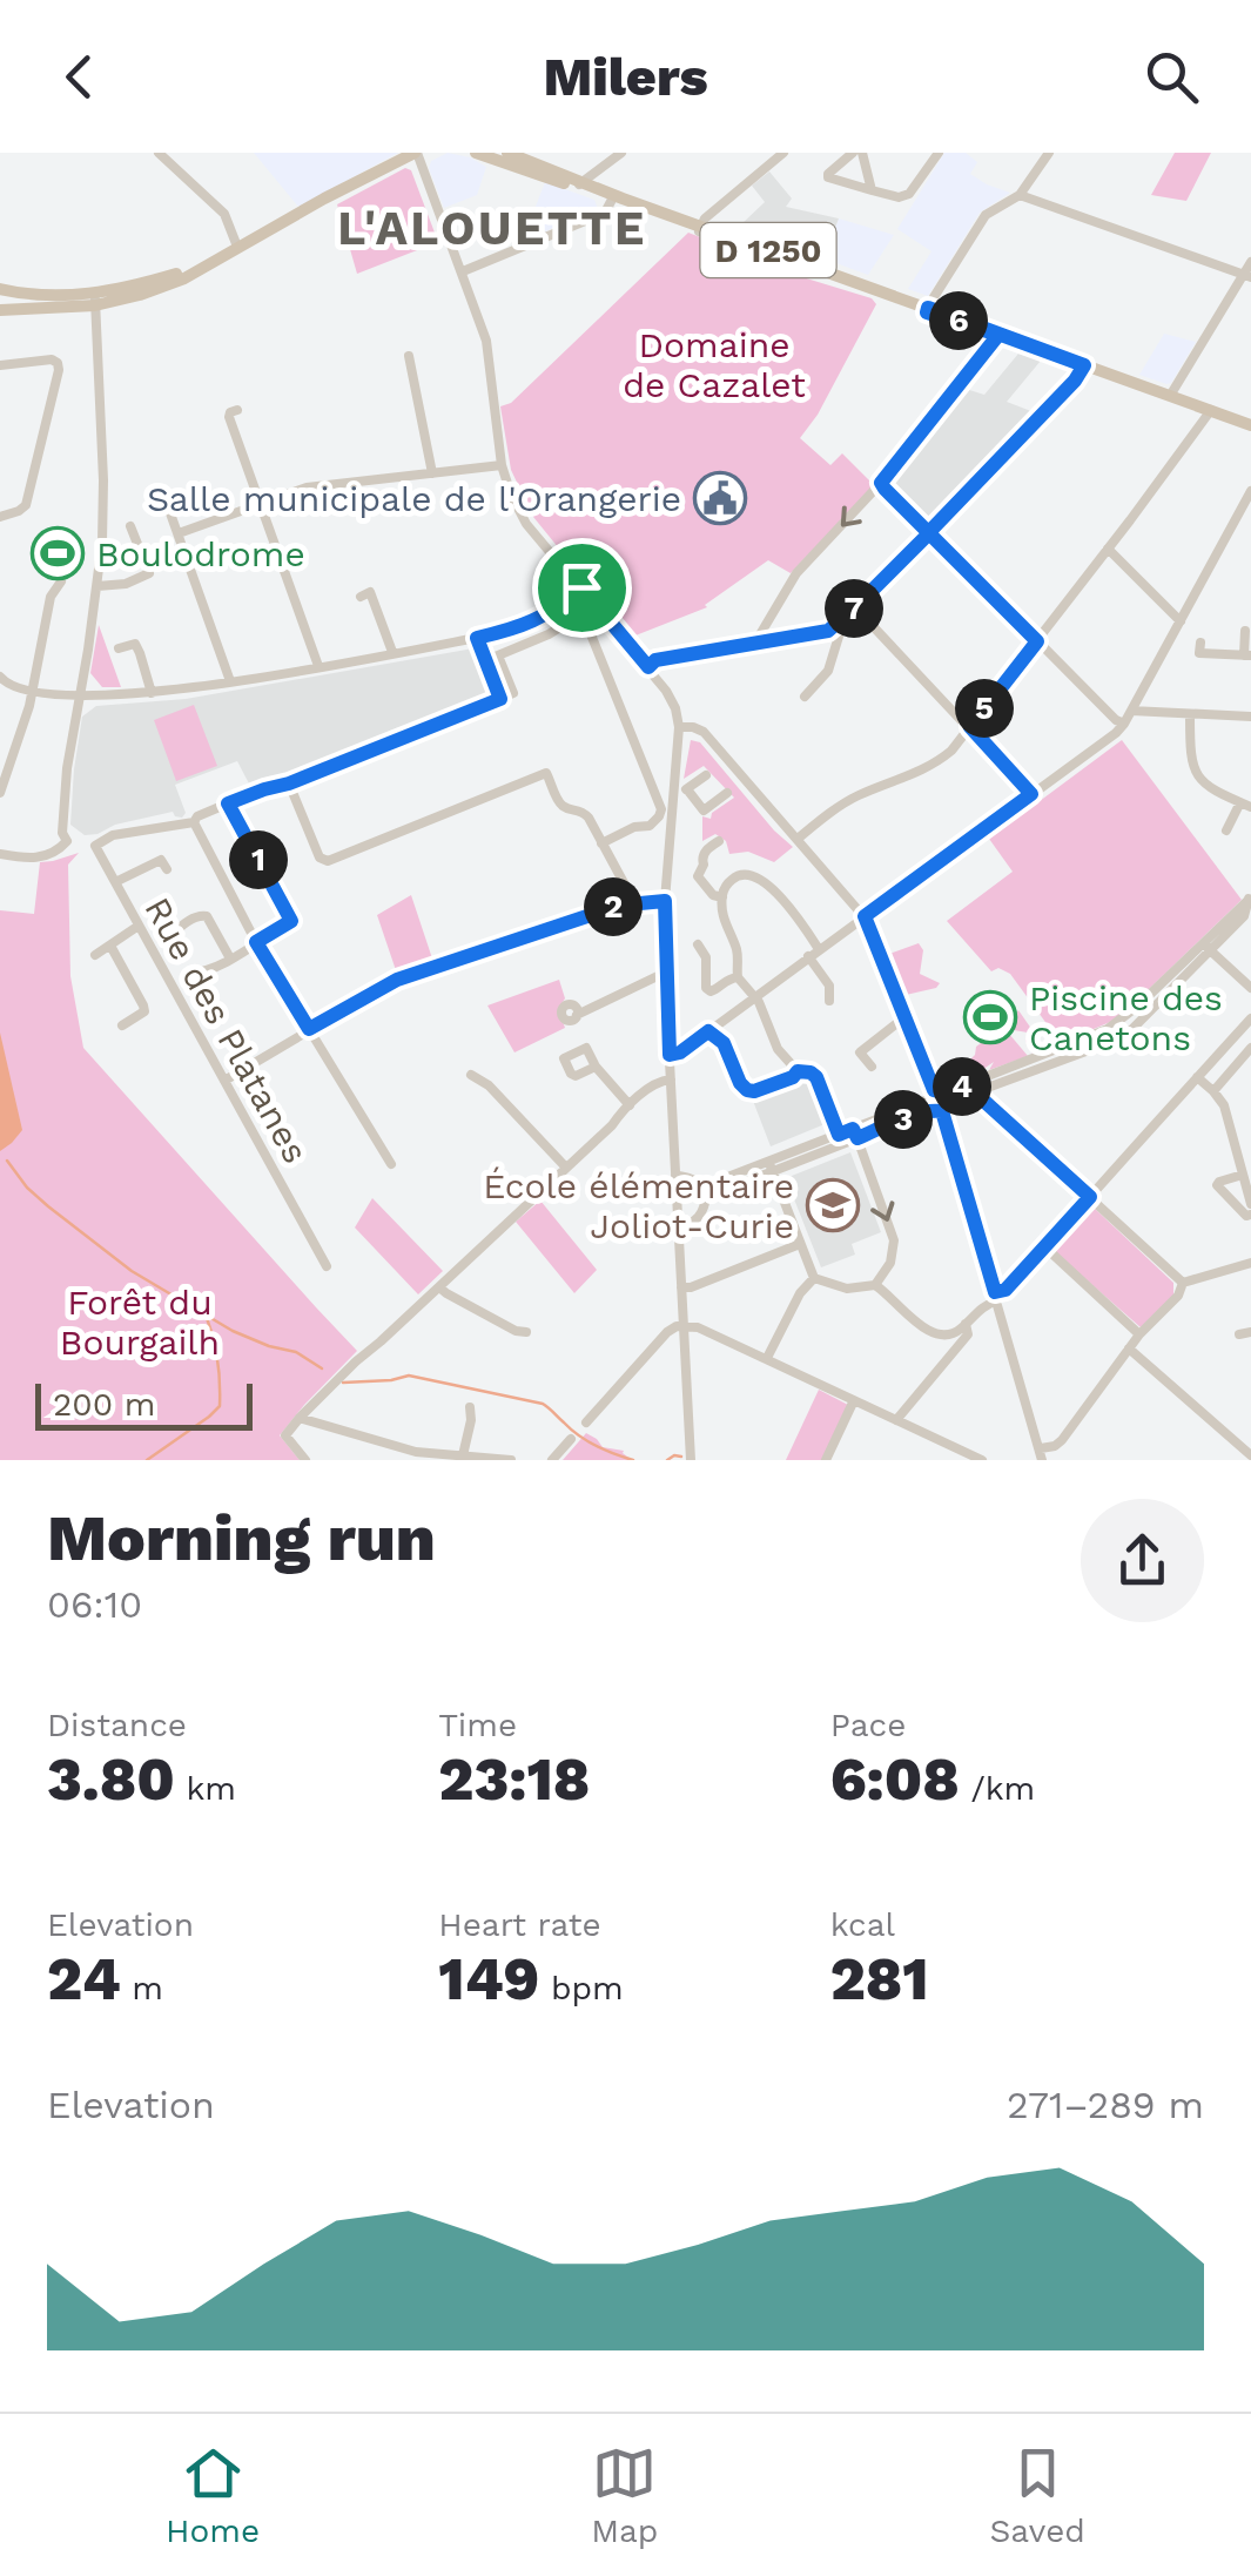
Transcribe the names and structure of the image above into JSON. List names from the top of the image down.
{
  "streets": {
    "main road": ["D 1250"],
    "street": ["Rue des Platanes"]
  },
  "districts": ["L'ALOUETTE"],
  "parks": ["Domaine de Cazalet", "Forêt du Bourgailh"],
  "places": {
    "public building": ["Salle municipale de l'Orangerie"],
    "sports": ["Boulodrome", "Piscine des Canetons"],
    "school or university": ["École élémentaire Joliot-Curie"]
  },
  "scale_bar": "200 m",
  "page": {
    "header": "Milers",
    "pins": [
      "6",
      "7",
      "5",
      "1",
      "2",
      "4",
      "3"
    ],
    "scale": "200 m",
    "heading": ["Morning run", "06:10"],
    "stats": [
      ["Distance", "3.80 km"],
      ["Time", "23:18"],
      ["Pace", "6:08 /km"],
      ["Elevation", "24 m"],
      ["Heart rate", "149 bpm"],
      ["kcal", "281"]
    ],
    "chart": ["Elevation", "271–289 m"],
    "tabs": ["Home", "Map", "Saved"]
  }
}
